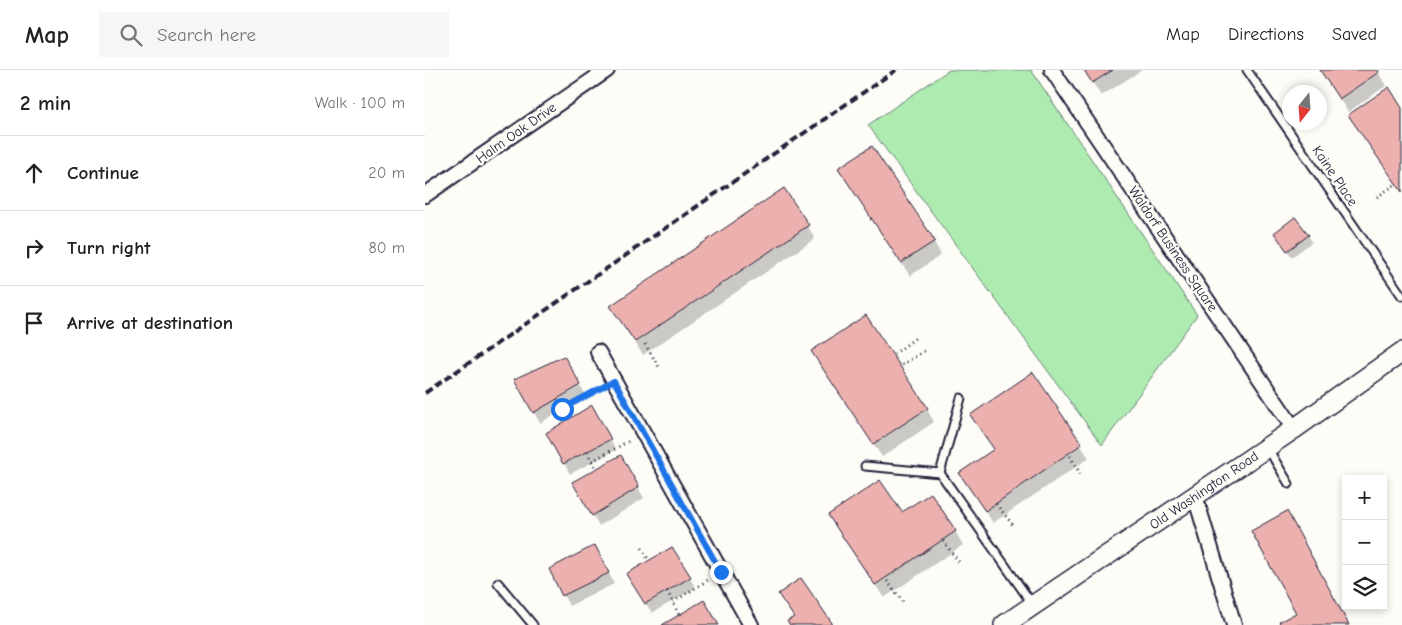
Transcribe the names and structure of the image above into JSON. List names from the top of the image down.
{
  "streets": {
    "main road": ["Old Washington Road"],
    "street": ["Halm Oak Drive", "Waldorf Business Square"],
    "lane": ["Kaine Place"]
  },
  "crossings": [
    ["Waldorf Business Square", "Old Washington Road"]
  ],
  "north": "bottom",
  "page": {
    "header": "Map",
    "search": "Search here",
    "nav": ["Map", "Directions", "Saved"],
    "heading": ["2 min", "Walk · 100 m"],
    "list": [
      ["Continue", "20 m"],
      ["Turn right", "80 m"],
      "Arrive at destination"
    ],
    "map_buttons": ["+", "−"]
  }
}
